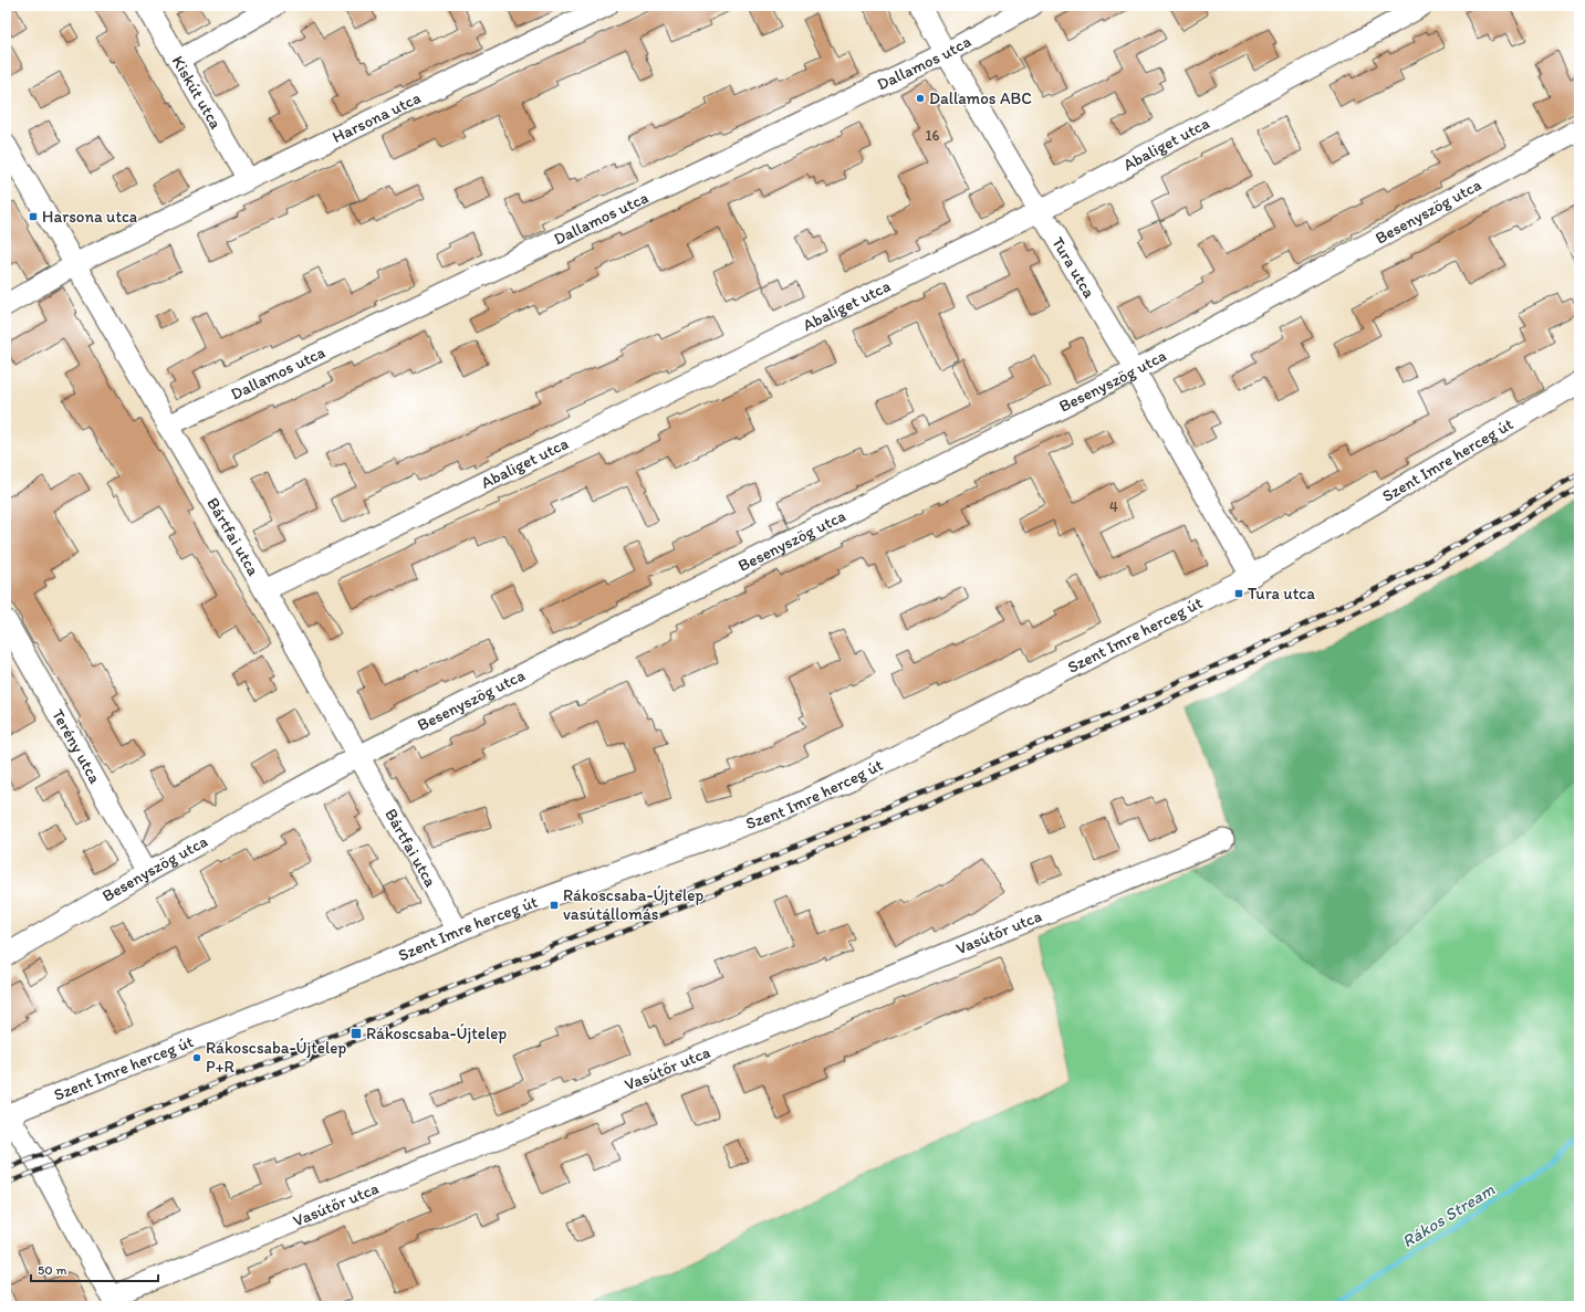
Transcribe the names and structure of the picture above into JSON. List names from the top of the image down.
{
  "streets": {
    "street": [
      "Dallamos utca",
      "Kiskút utca",
      "Harsona utca",
      "Abaliget utca",
      "Besenyszög utca",
      "Tura utca",
      "Szent Imre herceg út",
      "Bártfai utca",
      "Terény utca",
      "Vasútőr utca"
    ]
  },
  "crossings": [
    ["Dallamos utca", "Tura utca"],
    ["Dallamos utca", "Bártfai utca"],
    ["Kiskút utca", "Harsona utca"],
    ["Harsona utca", "Bártfai utca"],
    ["Abaliget utca", "Tura utca"],
    ["Abaliget utca", "Bártfai utca"],
    ["Besenyszög utca", "Tura utca"],
    ["Besenyszög utca", "Bártfai utca"],
    ["Besenyszög utca", "Terény utca"],
    ["Tura utca", "Szent Imre herceg út"],
    ["Szent Imre herceg út", "Bártfai utca"]
  ],
  "water": ["Rákos Stream"],
  "places": {
    "other": ["Dallamos ABC", "Rákoscsaba-Újtelep P+R"],
    "transit": [
      "Harsona utca",
      "Tura utca",
      "Rákoscsaba-Újtelep vasútállomás",
      "Rákoscsaba-Újtelep"
    ]
  },
  "house_numbers": ["16", "4"],
  "scale_bar": "50 m"
}
